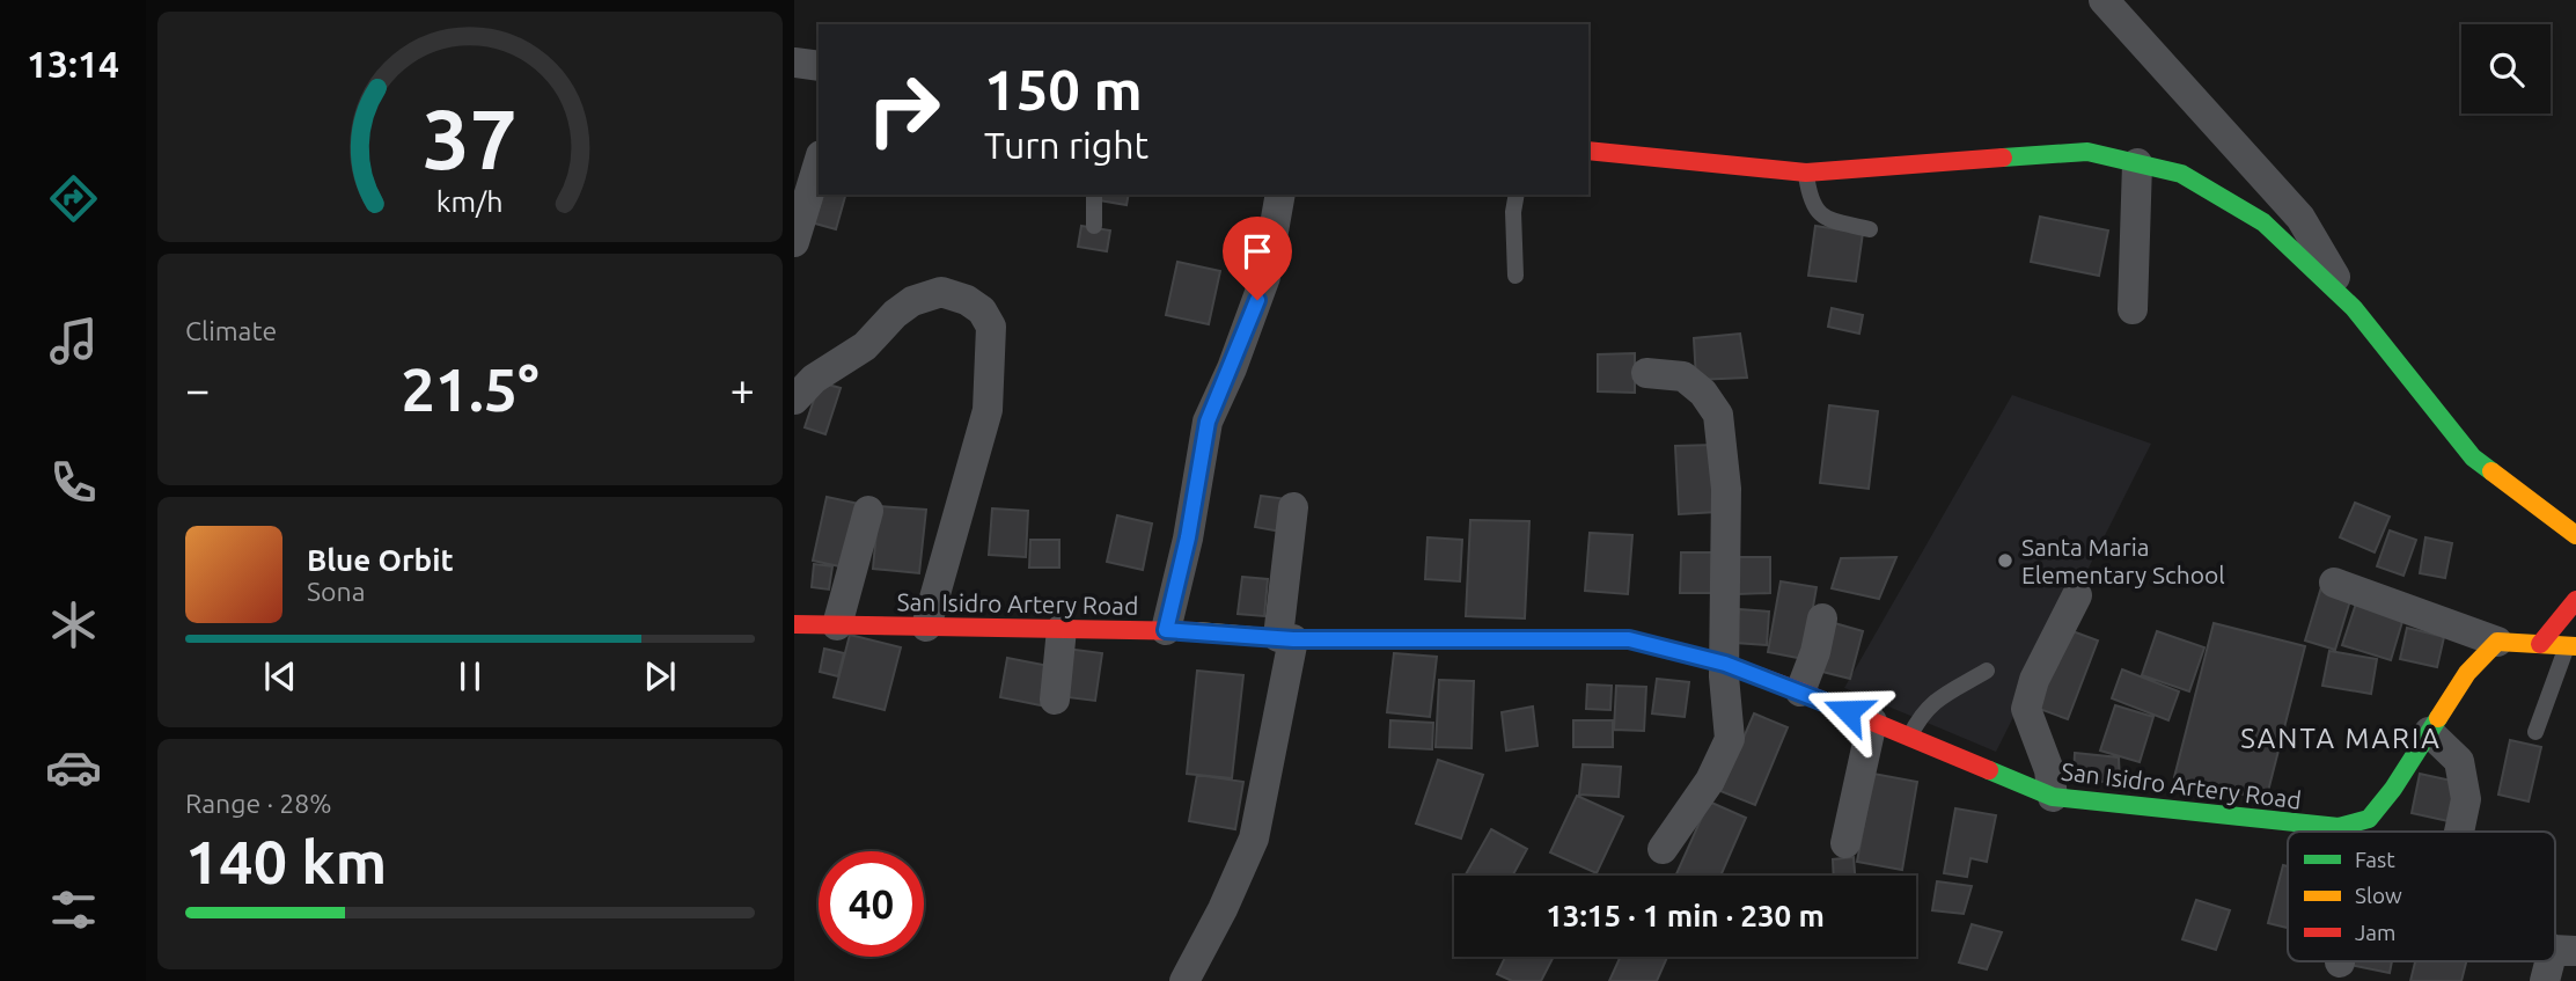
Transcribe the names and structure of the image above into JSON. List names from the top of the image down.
{
  "streets": {
    "street": ["San Isidro Artery Road"]
  },
  "districts": ["SANTA MARIA"],
  "places": ["Santa Maria Elementary School"],
  "legend": ["Fast", "Slow", "Jam"],
  "page": {
    "tabs": "13:14",
    "turn": ["150 m", "Turn right"],
    "tile": [
      "Climate",
      ["Range · 28%", "140 km"]
    ],
    "heat": ["−", "21.5°", "+"],
    "song": ["Blue Orbit", "Sona"],
    "limit": "40",
    "trip": "13:15 · 1 min · 230 m",
    "gauge": ["37", "km/h"]
  }
}
